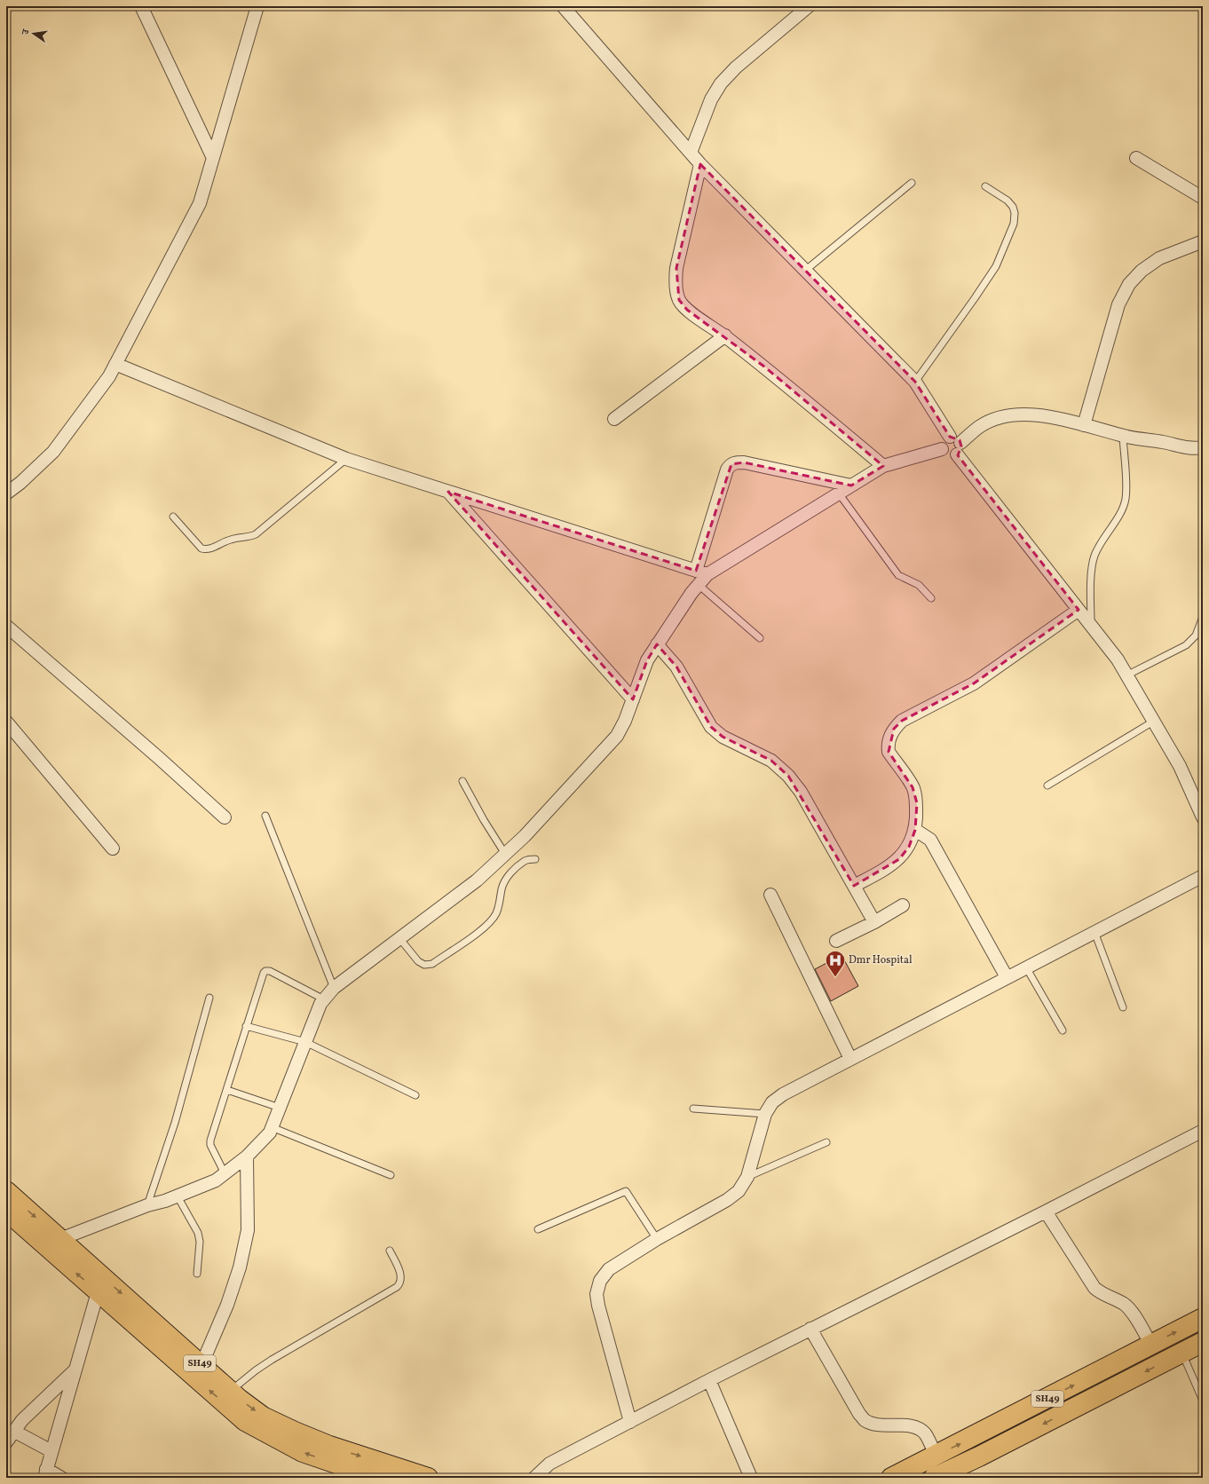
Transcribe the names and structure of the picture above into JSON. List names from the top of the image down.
{
  "streets": {
    "main road": ["SH49"]
  },
  "places": {
    "hospital": ["Dmr Hospital"]
  },
  "north": "left"
}
